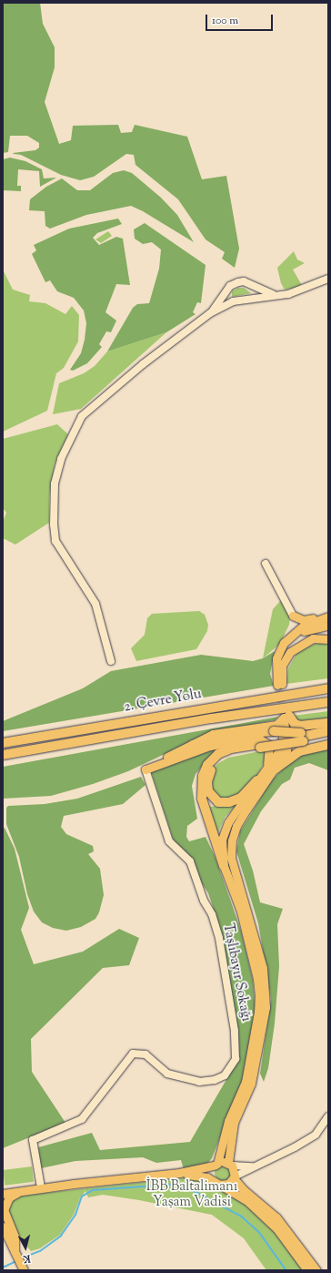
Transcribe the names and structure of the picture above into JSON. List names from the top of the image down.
{
  "streets": {
    "highway": ["2. Çevre Yolu"],
    "main road": ["Taşlıbayır Sokağı"]
  },
  "parks": ["İBB Baltalimanı Yaşam Vadisi"],
  "scale_bar": "100 m",
  "north": "bottom"
}
